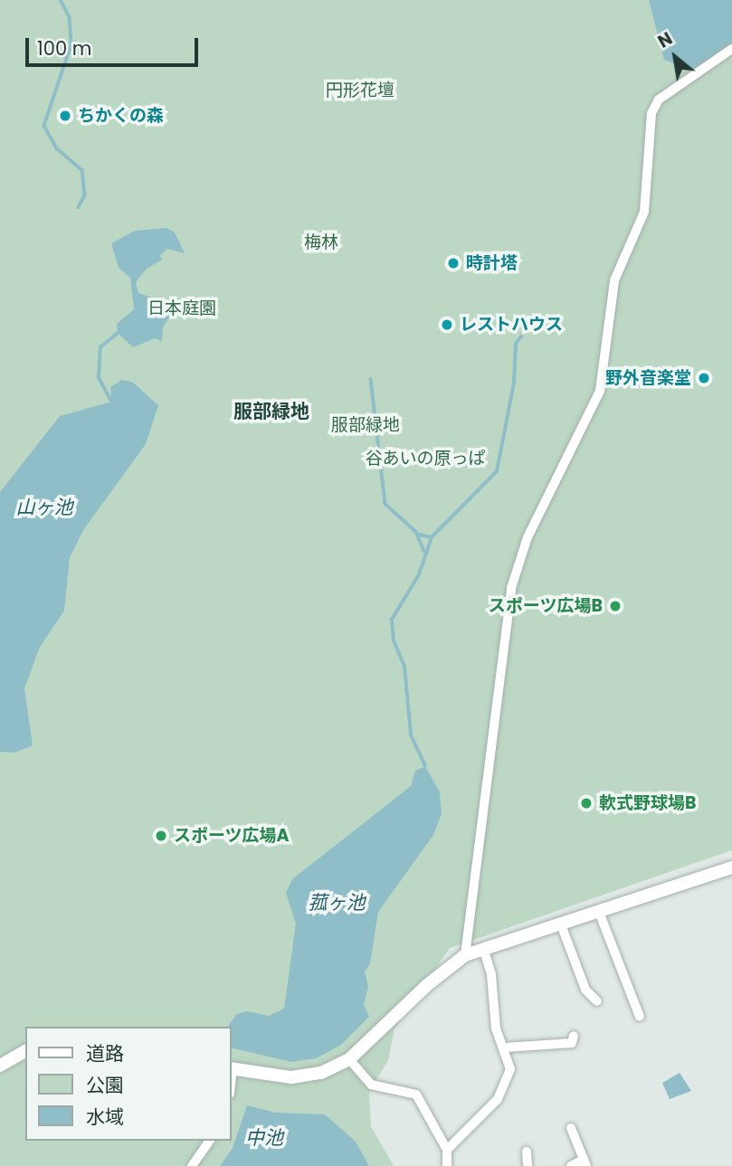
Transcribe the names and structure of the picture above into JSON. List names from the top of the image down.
{
  "districts": ["服部緑地"],
  "water": ["山ヶ池", "菰ヶ池", "中池"],
  "parks": [
    "円形花壇",
    "梅林",
    "日本庭園",
    "服部緑地",
    "谷あいの原っぱ"
  ],
  "places": [
    "ちかくの森",
    "時計塔",
    "レストハウス",
    "野外音楽堂",
    "スポーツ広場B",
    "軟式野球場B",
    "スポーツ広場A"
  ],
  "legend": ["道路", "公園", "水域"],
  "scale_bar": "100 m",
  "north": "top left"
}
